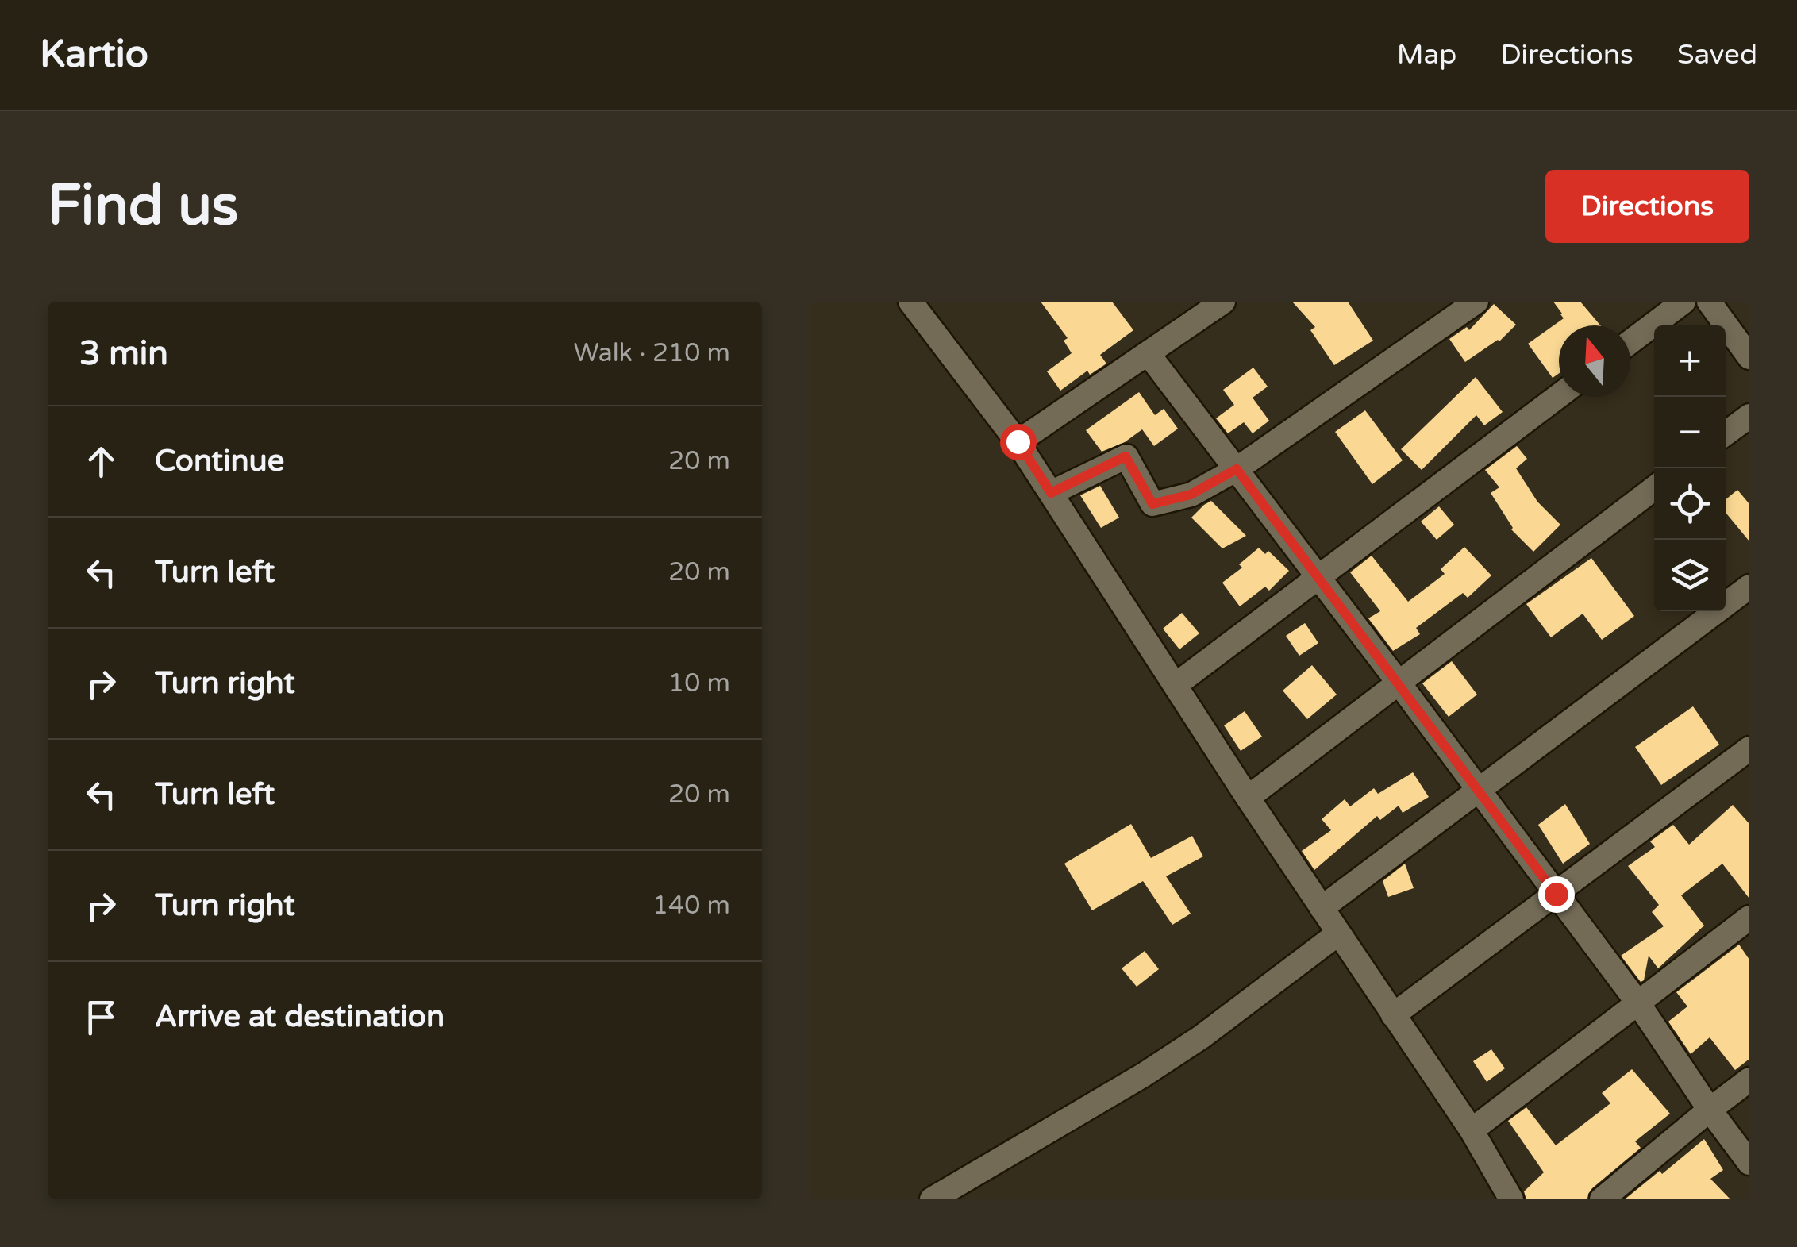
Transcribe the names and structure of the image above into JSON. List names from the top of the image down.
{
  "north": "top",
  "page": {
    "header": "Kartio",
    "nav": ["Map", "Directions", "Saved"],
    "buttons": "Directions",
    "title": "Find us",
    "heading": ["3 min", "Walk · 210 m"],
    "map_buttons": ["+", "−"],
    "list": [
      ["Continue", "20 m"],
      ["Turn left", "20 m"],
      ["Turn right", "10 m"],
      ["Turn left", "20 m"],
      ["Turn right", "140 m"],
      "Arrive at destination"
    ]
  }
}
